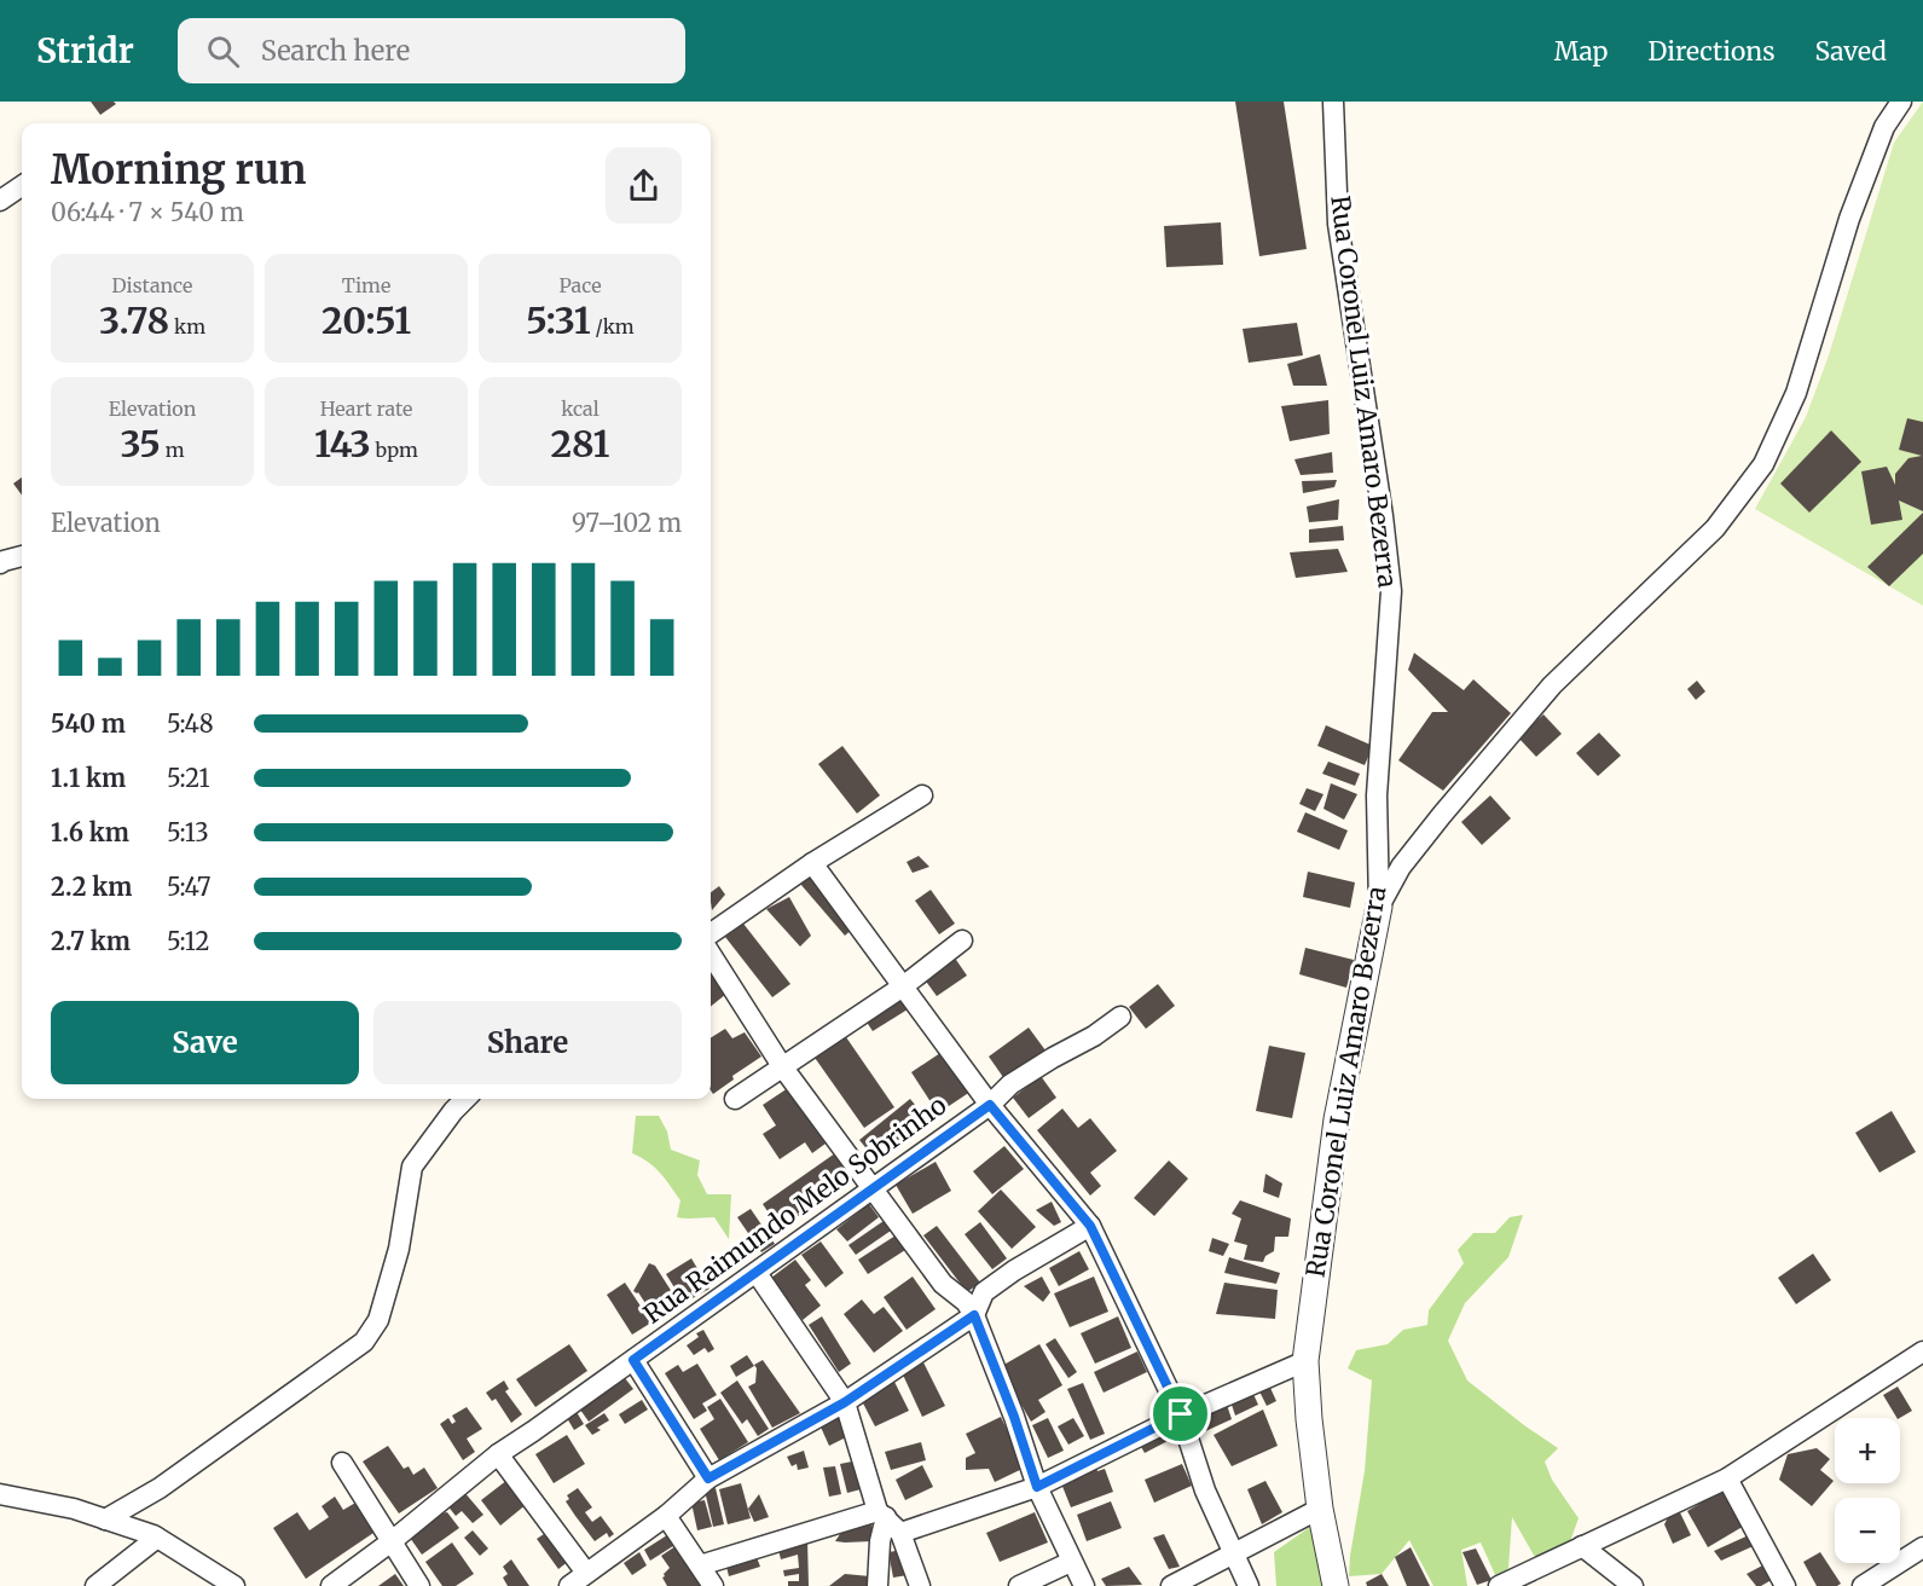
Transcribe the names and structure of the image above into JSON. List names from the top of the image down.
{
  "streets": {
    "street": ["Rua Coronel Luiz Amaro Bezerra", "Rua Raimundo Melo Sobrinho"]
  },
  "page": {
    "header": "Stridr",
    "search": "Search here",
    "nav": ["Map", "Directions", "Saved"],
    "heading": ["Morning run", "06:44 · 7 × 540 m"],
    "stats": [
      ["Distance", "3.78 km"],
      ["Time", "20:51"],
      ["Pace", "5:31 /km"],
      ["Elevation", "35 m"],
      ["Heart rate", "143 bpm"],
      ["kcal", "281"]
    ],
    "chart": ["Elevation", "97–102 m"],
    "list": [
      {
        "name": "540 m",
        "note": "5:48"
      },
      {
        "name": "1.1 km",
        "note": "5:21"
      },
      {
        "name": "1.6 km",
        "note": "5:13"
      },
      {
        "name": "2.2 km",
        "note": "5:47"
      },
      {
        "name": "2.7 km",
        "note": "5:12"
      }
    ],
    "buttons": ["Save", "Share"],
    "map_buttons": ["+", "−"]
  }
}
